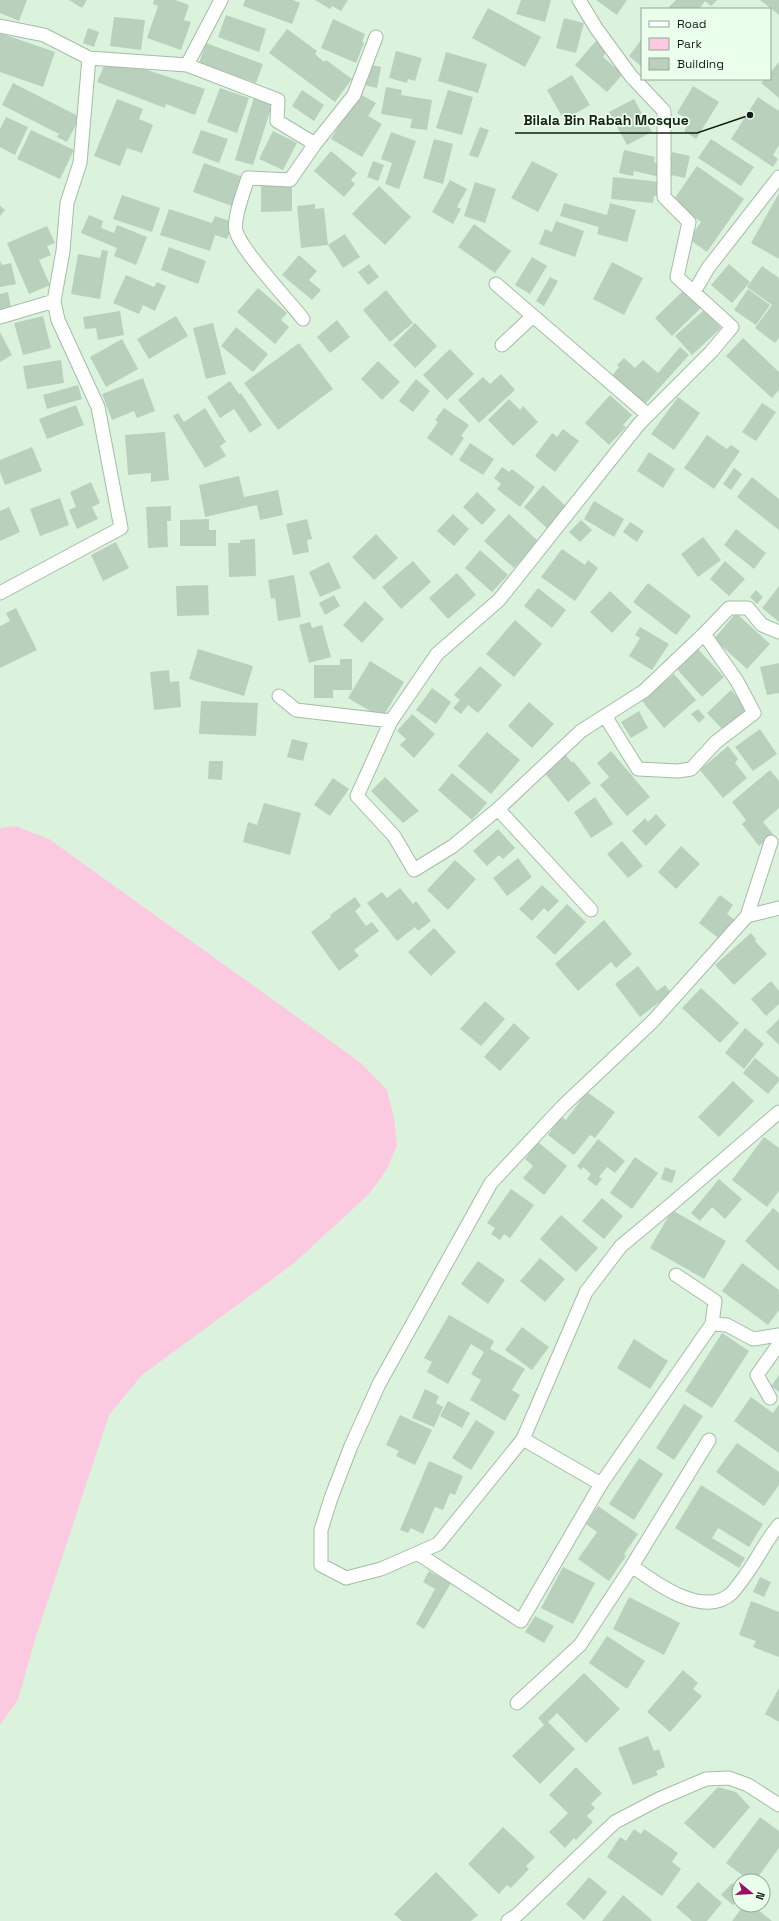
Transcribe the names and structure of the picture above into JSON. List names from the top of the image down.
{
  "places": ["Bilala Bin Rabah Mosque"],
  "legend": ["Road", "Park", "Building"],
  "north": "right"
}
